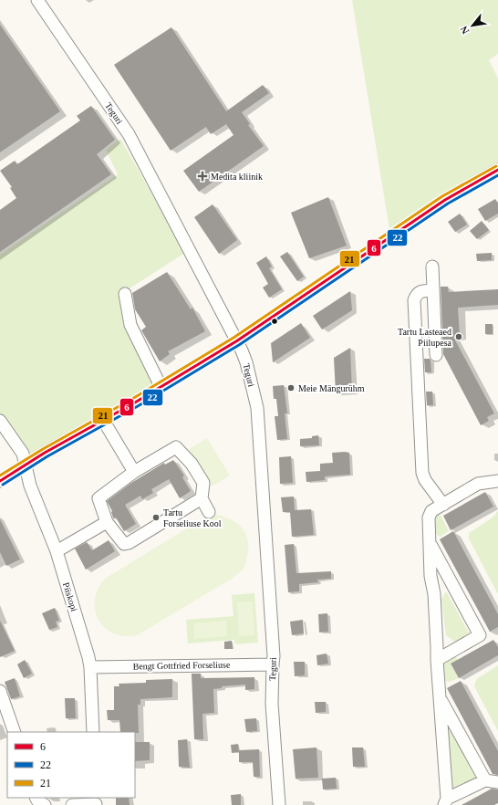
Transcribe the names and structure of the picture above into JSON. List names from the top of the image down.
{
  "streets": {
    "street": ["Teguri", "Piiskopi", "Bengt Gottfried Forseliuse"]
  },
  "crossings": [
    ["Teguri", "Bengt Gottfried Forseliuse"],
    ["Piiskopi", "Bengt Gottfried Forseliuse"]
  ],
  "places": {
    "health": ["Medita kliinik"],
    "other": ["Tartu Lasteaed Piilupesa", "Meie Mängurühm", "Tartu Forseliuse Kool"]
  },
  "lines": ["transit line 21", "transit line 6", "transit line 22"],
  "legend": ["6", "22", "21"],
  "north": "bottom left"
}
